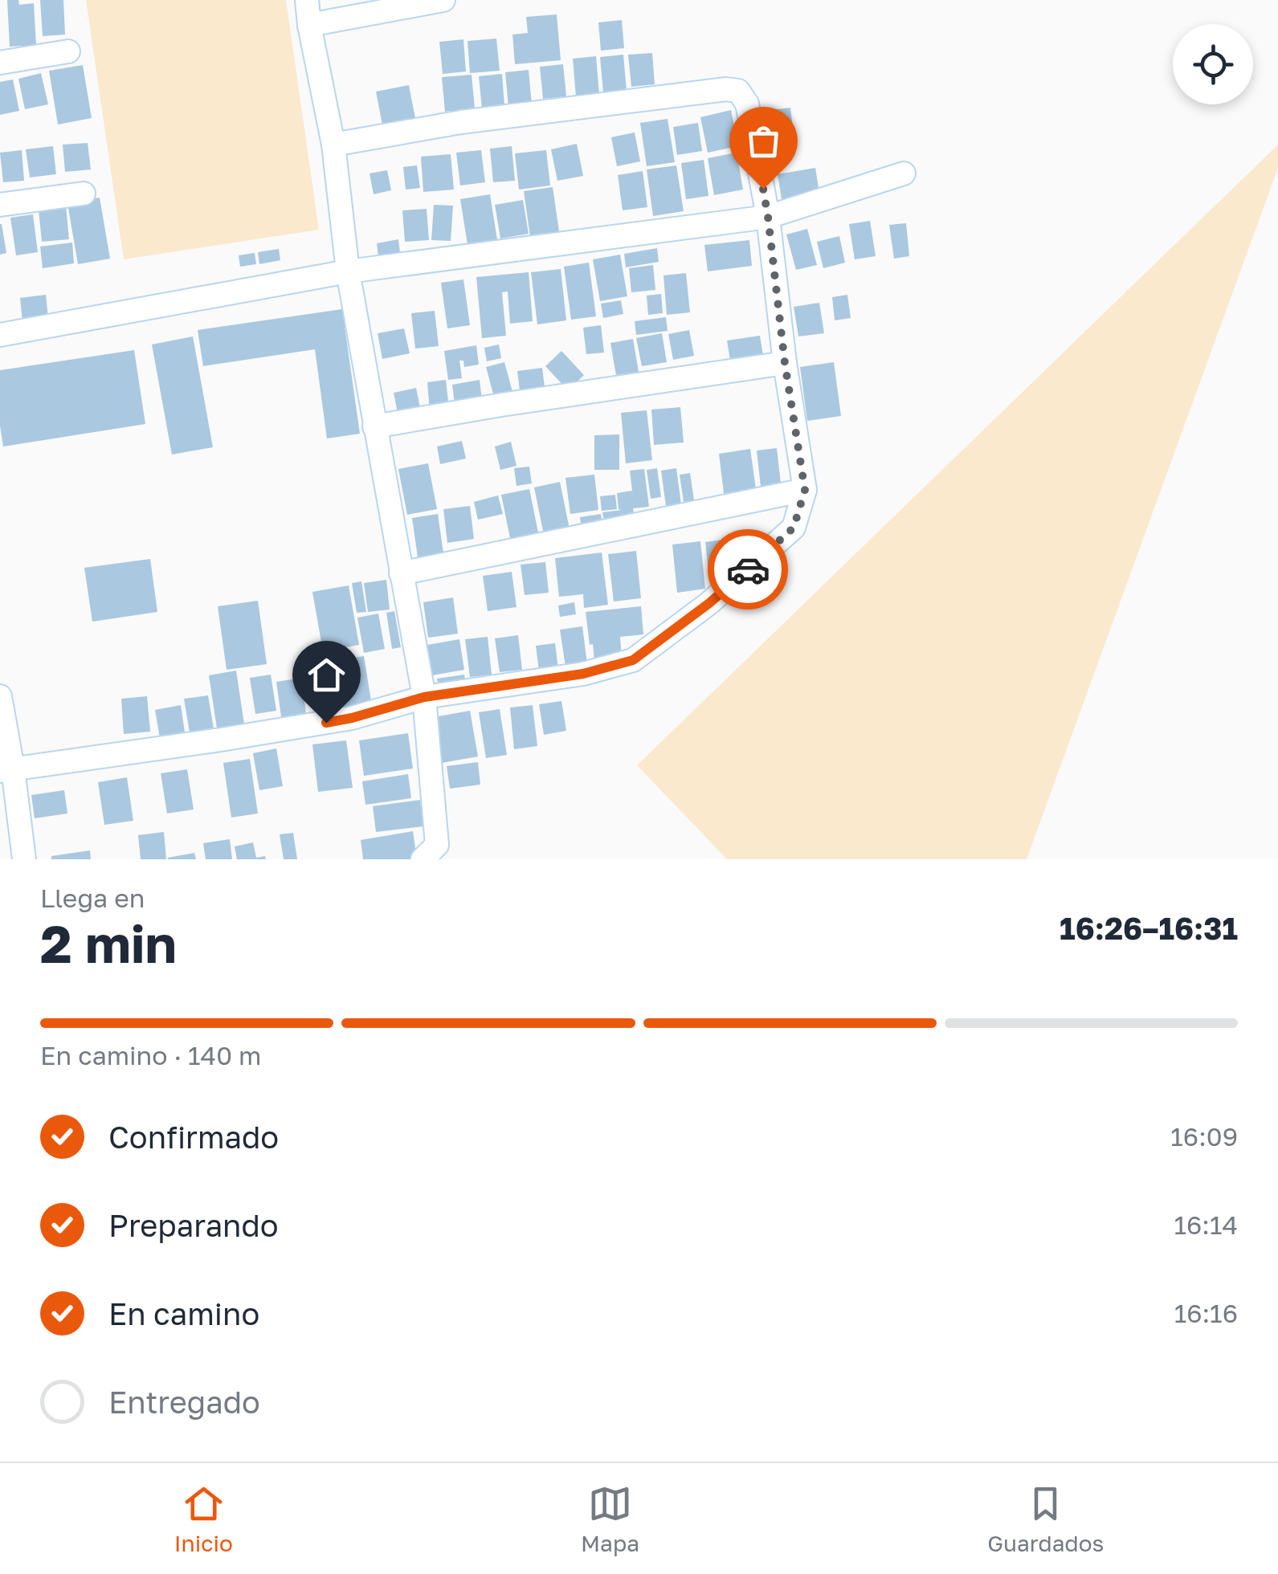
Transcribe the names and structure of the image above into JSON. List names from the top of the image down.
{
  "page": {
    "heading": ["2 min", "Llega en", "16:26–16:31"],
    "bar": "En camino · 140 m",
    "list": [
      ["Confirmado", "16:09"],
      ["Preparando", "16:14"],
      ["En camino", "16:16"],
      "Entregado"
    ],
    "tabs": ["Inicio", "Mapa", "Guardados"]
  }
}
